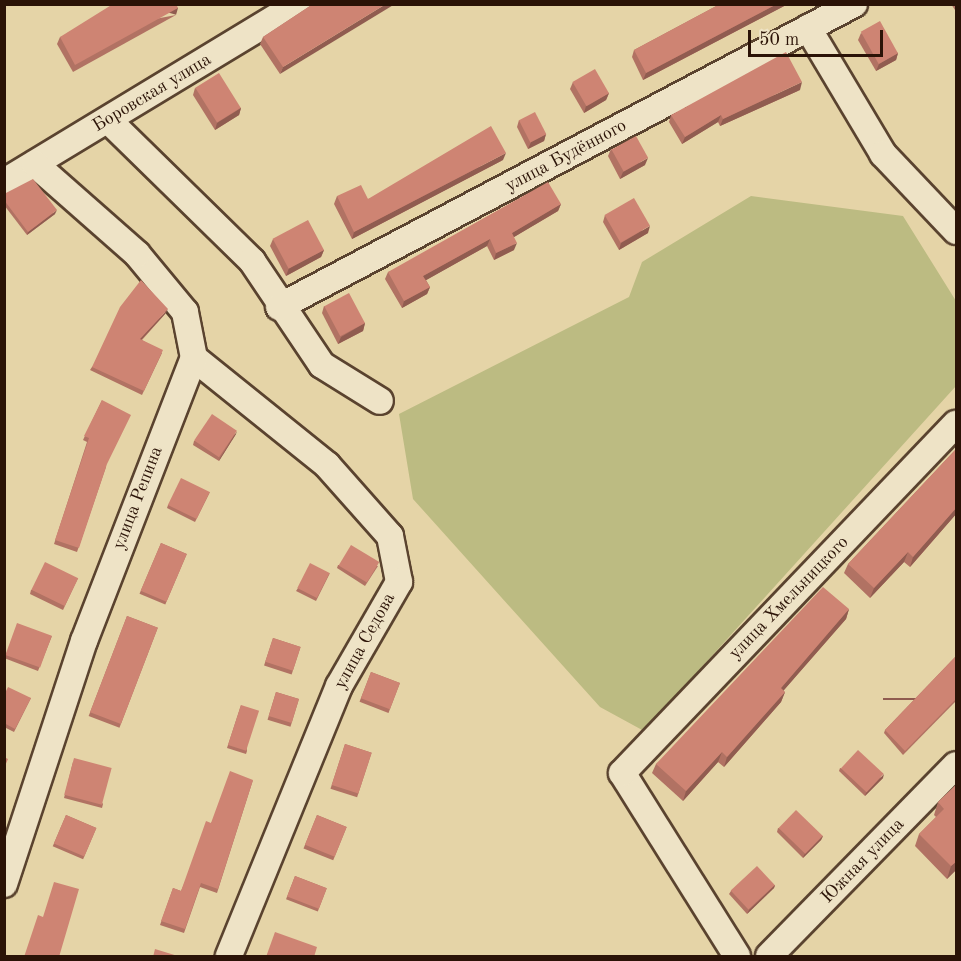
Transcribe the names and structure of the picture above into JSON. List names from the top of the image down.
{
  "streets": {
    "street": [
      "Боровская улица",
      "улица Будённого",
      "улица Репина",
      "улица Хмельницкого",
      "улица Седова",
      "Южная улица"
    ]
  },
  "crossings": [
    ["улица Репина", "улица Седова"]
  ],
  "scale_bar": "50 m"
}
